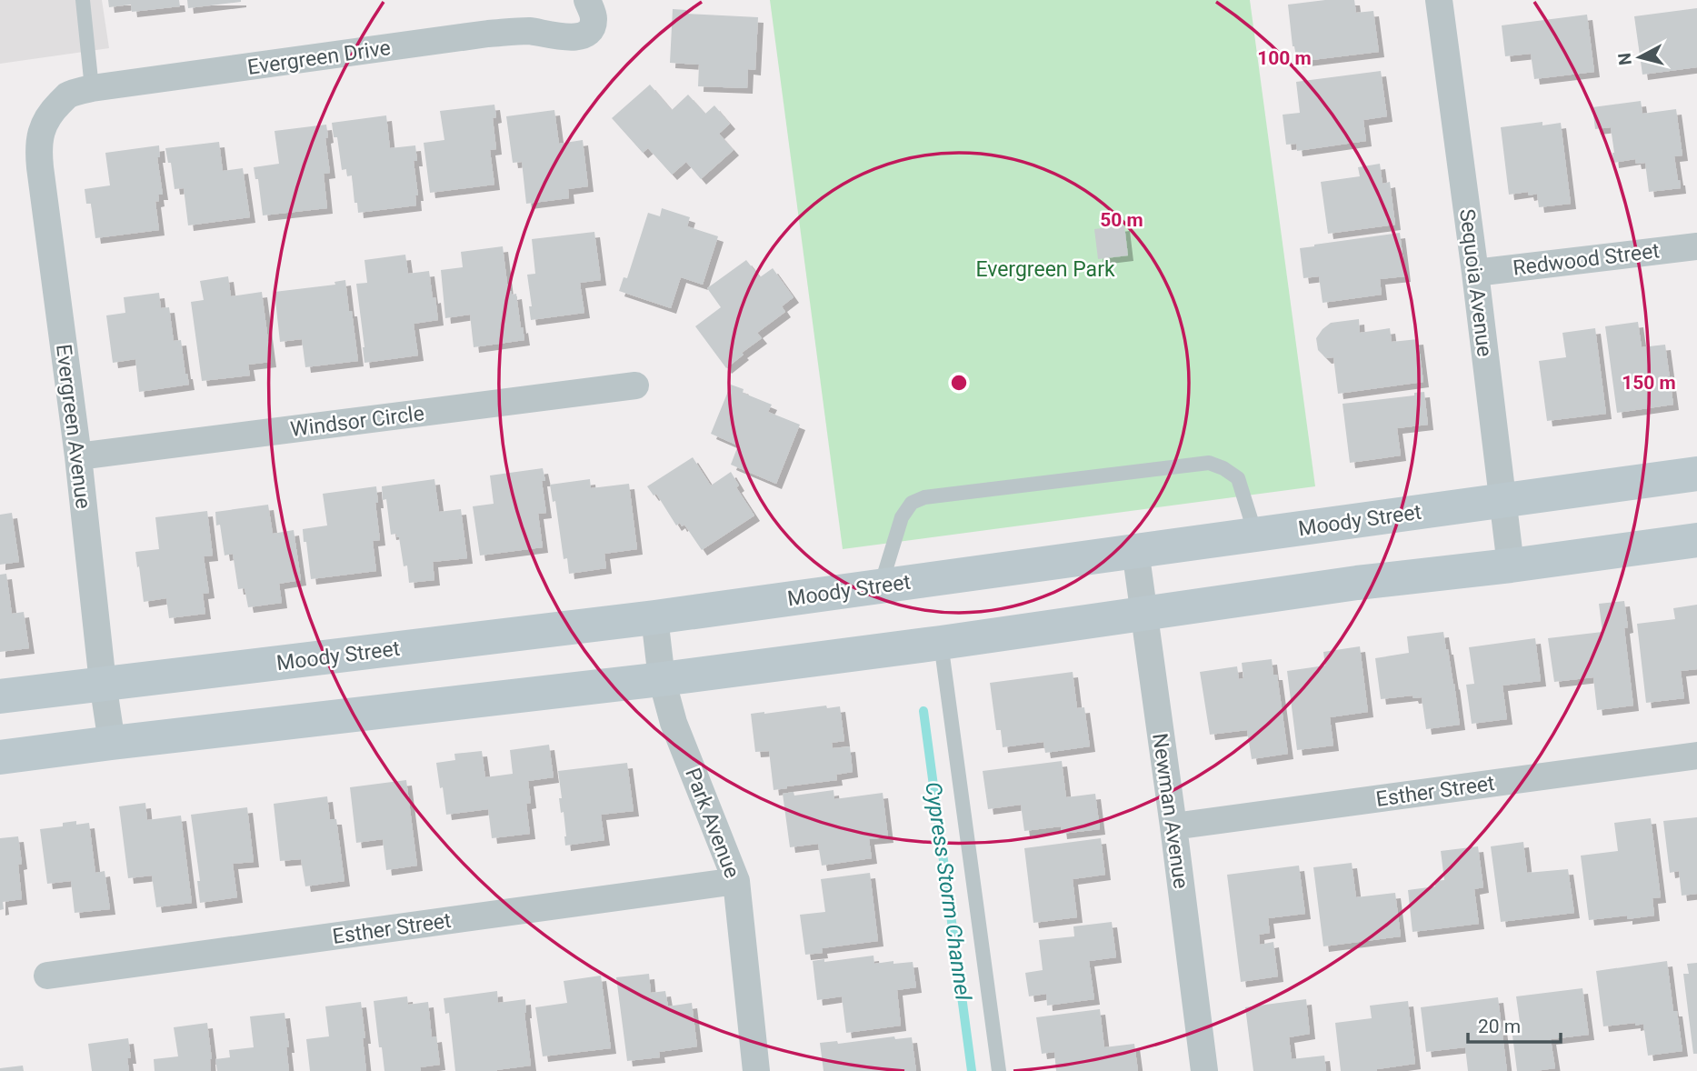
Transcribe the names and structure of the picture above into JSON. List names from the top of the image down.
{
  "streets": {
    "main road": ["Moody Street"],
    "street": [
      "Evergreen Drive",
      "Redwood Street",
      "Sequoia Avenue",
      "Windsor Circle",
      "Evergreen Avenue",
      "Esther Street",
      "Newman Avenue",
      "Park Avenue"
    ]
  },
  "crossings": [
    ["Evergreen Drive", "Evergreen Avenue"],
    ["Redwood Street", "Sequoia Avenue"],
    ["Sequoia Avenue", "Moody Street"],
    ["Windsor Circle", "Evergreen Avenue"],
    ["Evergreen Avenue", "Moody Street"],
    ["Moody Street", "Newman Avenue"],
    ["Moody Street", "Park Avenue"],
    ["Esther Street", "Newman Avenue"],
    ["Esther Street", "Park Avenue"]
  ],
  "water": ["Cypress Storm Channel"],
  "parks": ["Evergreen Park"],
  "scale_bar": "20 m",
  "north": "left",
  "rings": ["100 m", "50 m", "150 m"]
}
